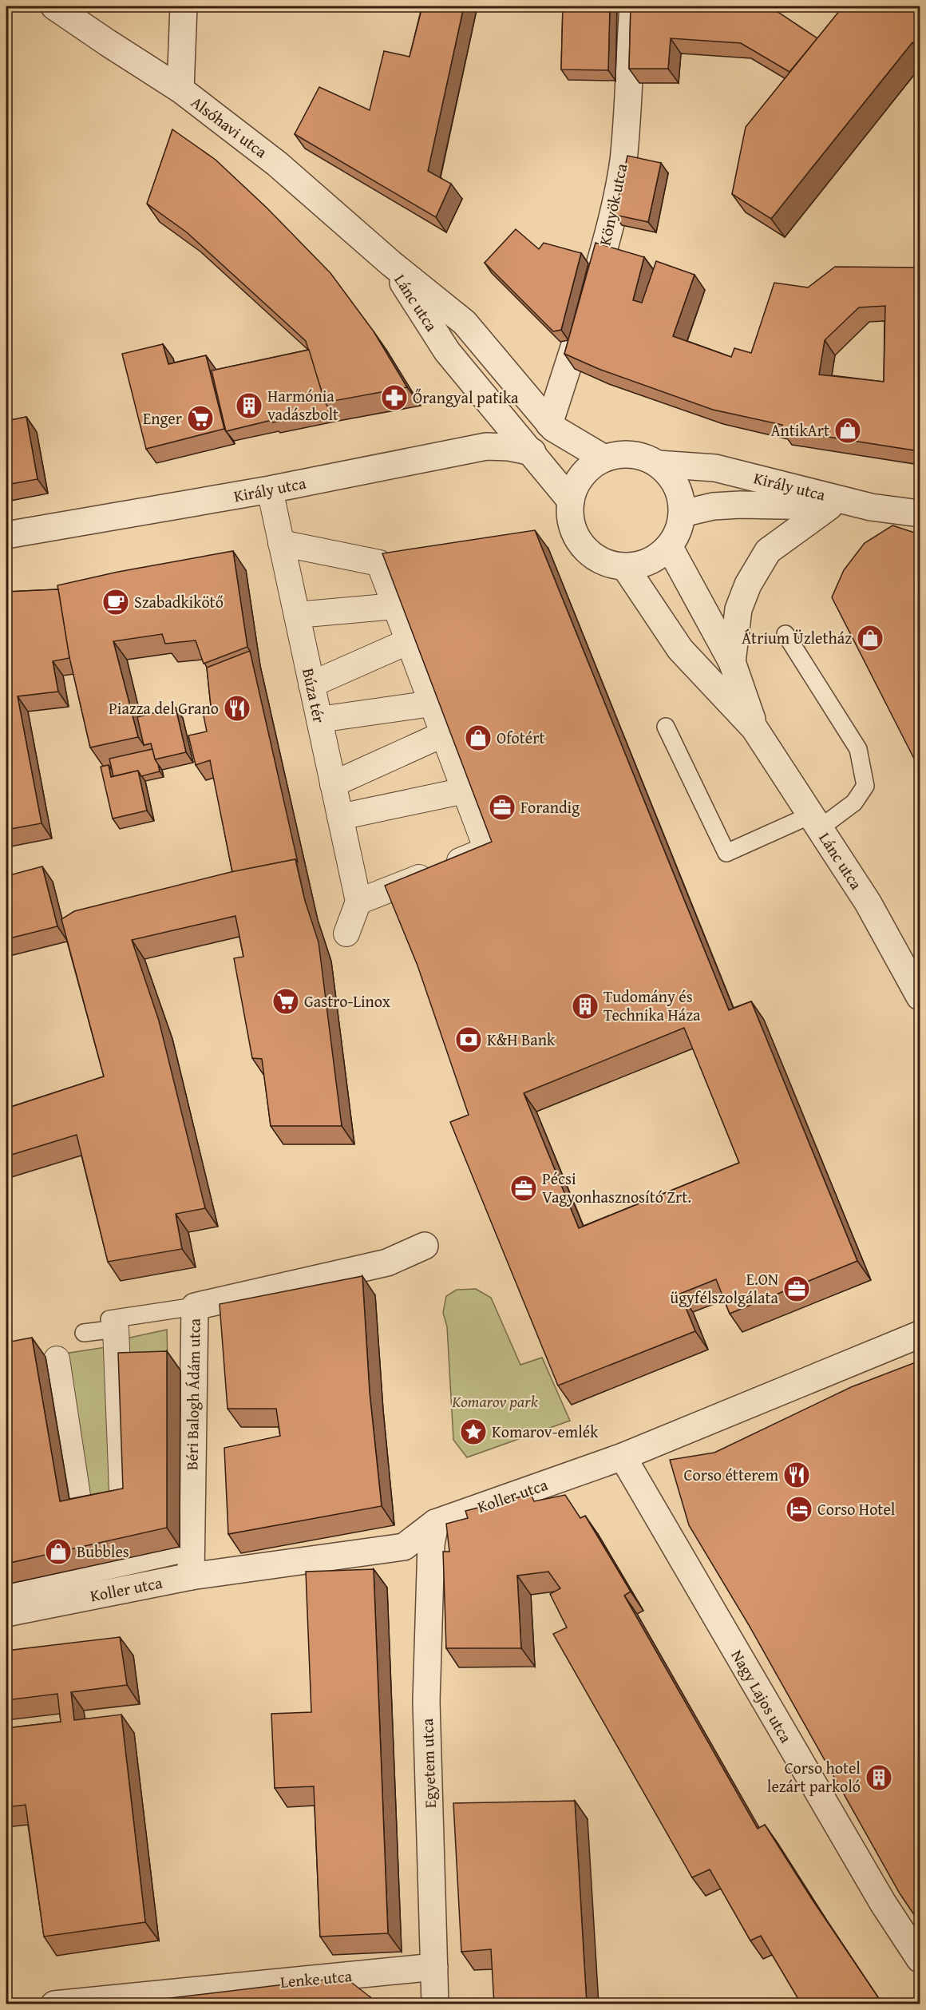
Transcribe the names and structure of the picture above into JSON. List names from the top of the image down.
{
  "streets": {
    "street": [
      "Alsóhavi utca",
      "Könyök utca",
      "Lánc utca",
      "Király utca",
      "Búza tér",
      "Béri Balogh Ádám utca",
      "Koller utca",
      "Nagy Lajos utca",
      "Egyetem utca",
      "Lenke utca"
    ]
  },
  "crossings": [
    ["Alsóhavi utca", "Lánc utca"],
    ["Könyök utca", "Lánc utca"],
    ["Lánc utca", "Király utca"],
    ["Király utca", "Búza tér"],
    ["Béri Balogh Ádám utca", "Koller utca"],
    ["Koller utca", "Nagy Lajos utca"],
    ["Koller utca", "Egyetem utca"],
    ["Egyetem utca", "Lenke utca"]
  ],
  "parks": ["Komarov park"],
  "places": {
    "pharmacy": ["Őrangyal patika"],
    "building": ["Harmónia vadászbolt", "Tudomány és Technika Háza", "Corso hotel lezárt parkoló"],
    "supermarket": ["Enger", "Gastro-Linox"],
    "shop": [
      "AntikArt",
      "Átrium Üzletház",
      "Ofotért",
      "Bubbles"
    ],
    "cafe": ["Szabadkikötő"],
    "restaurant": ["Piazza del Grano", "Corso étterem"],
    "office": ["Forandig", "Pécsi Vagyonhasznosító Zrt.", "E.ON ügyfélszolgálata"],
    "bank": ["K&H Bank"],
    "place": ["Komarov-emlék"],
    "hotel": ["Corso Hotel"]
  }
}
